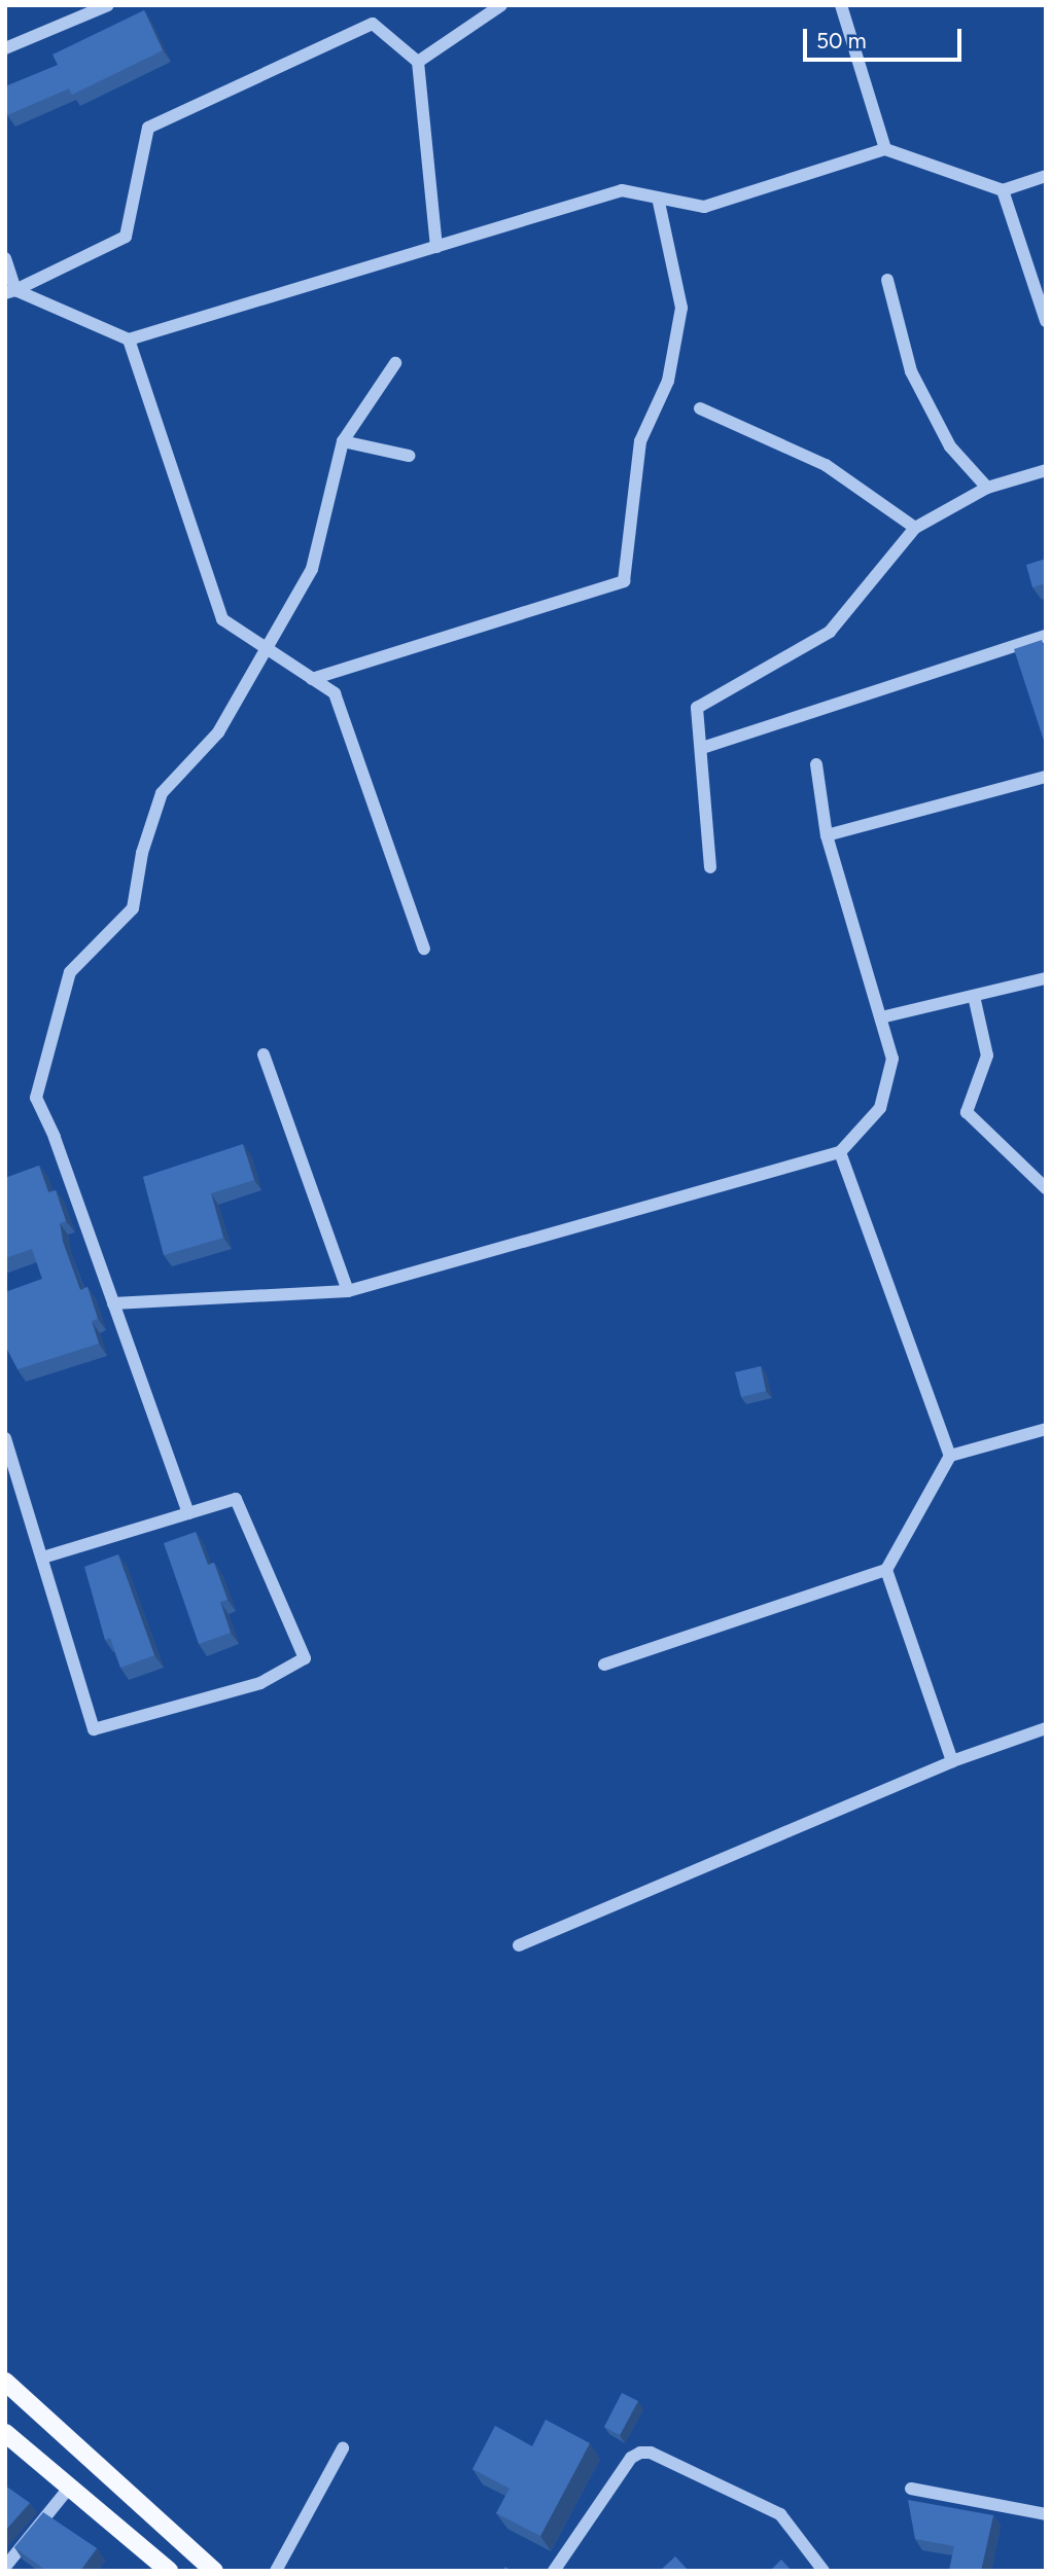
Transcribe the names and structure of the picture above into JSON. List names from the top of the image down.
{
  "scale_bar": "50 m"
}
